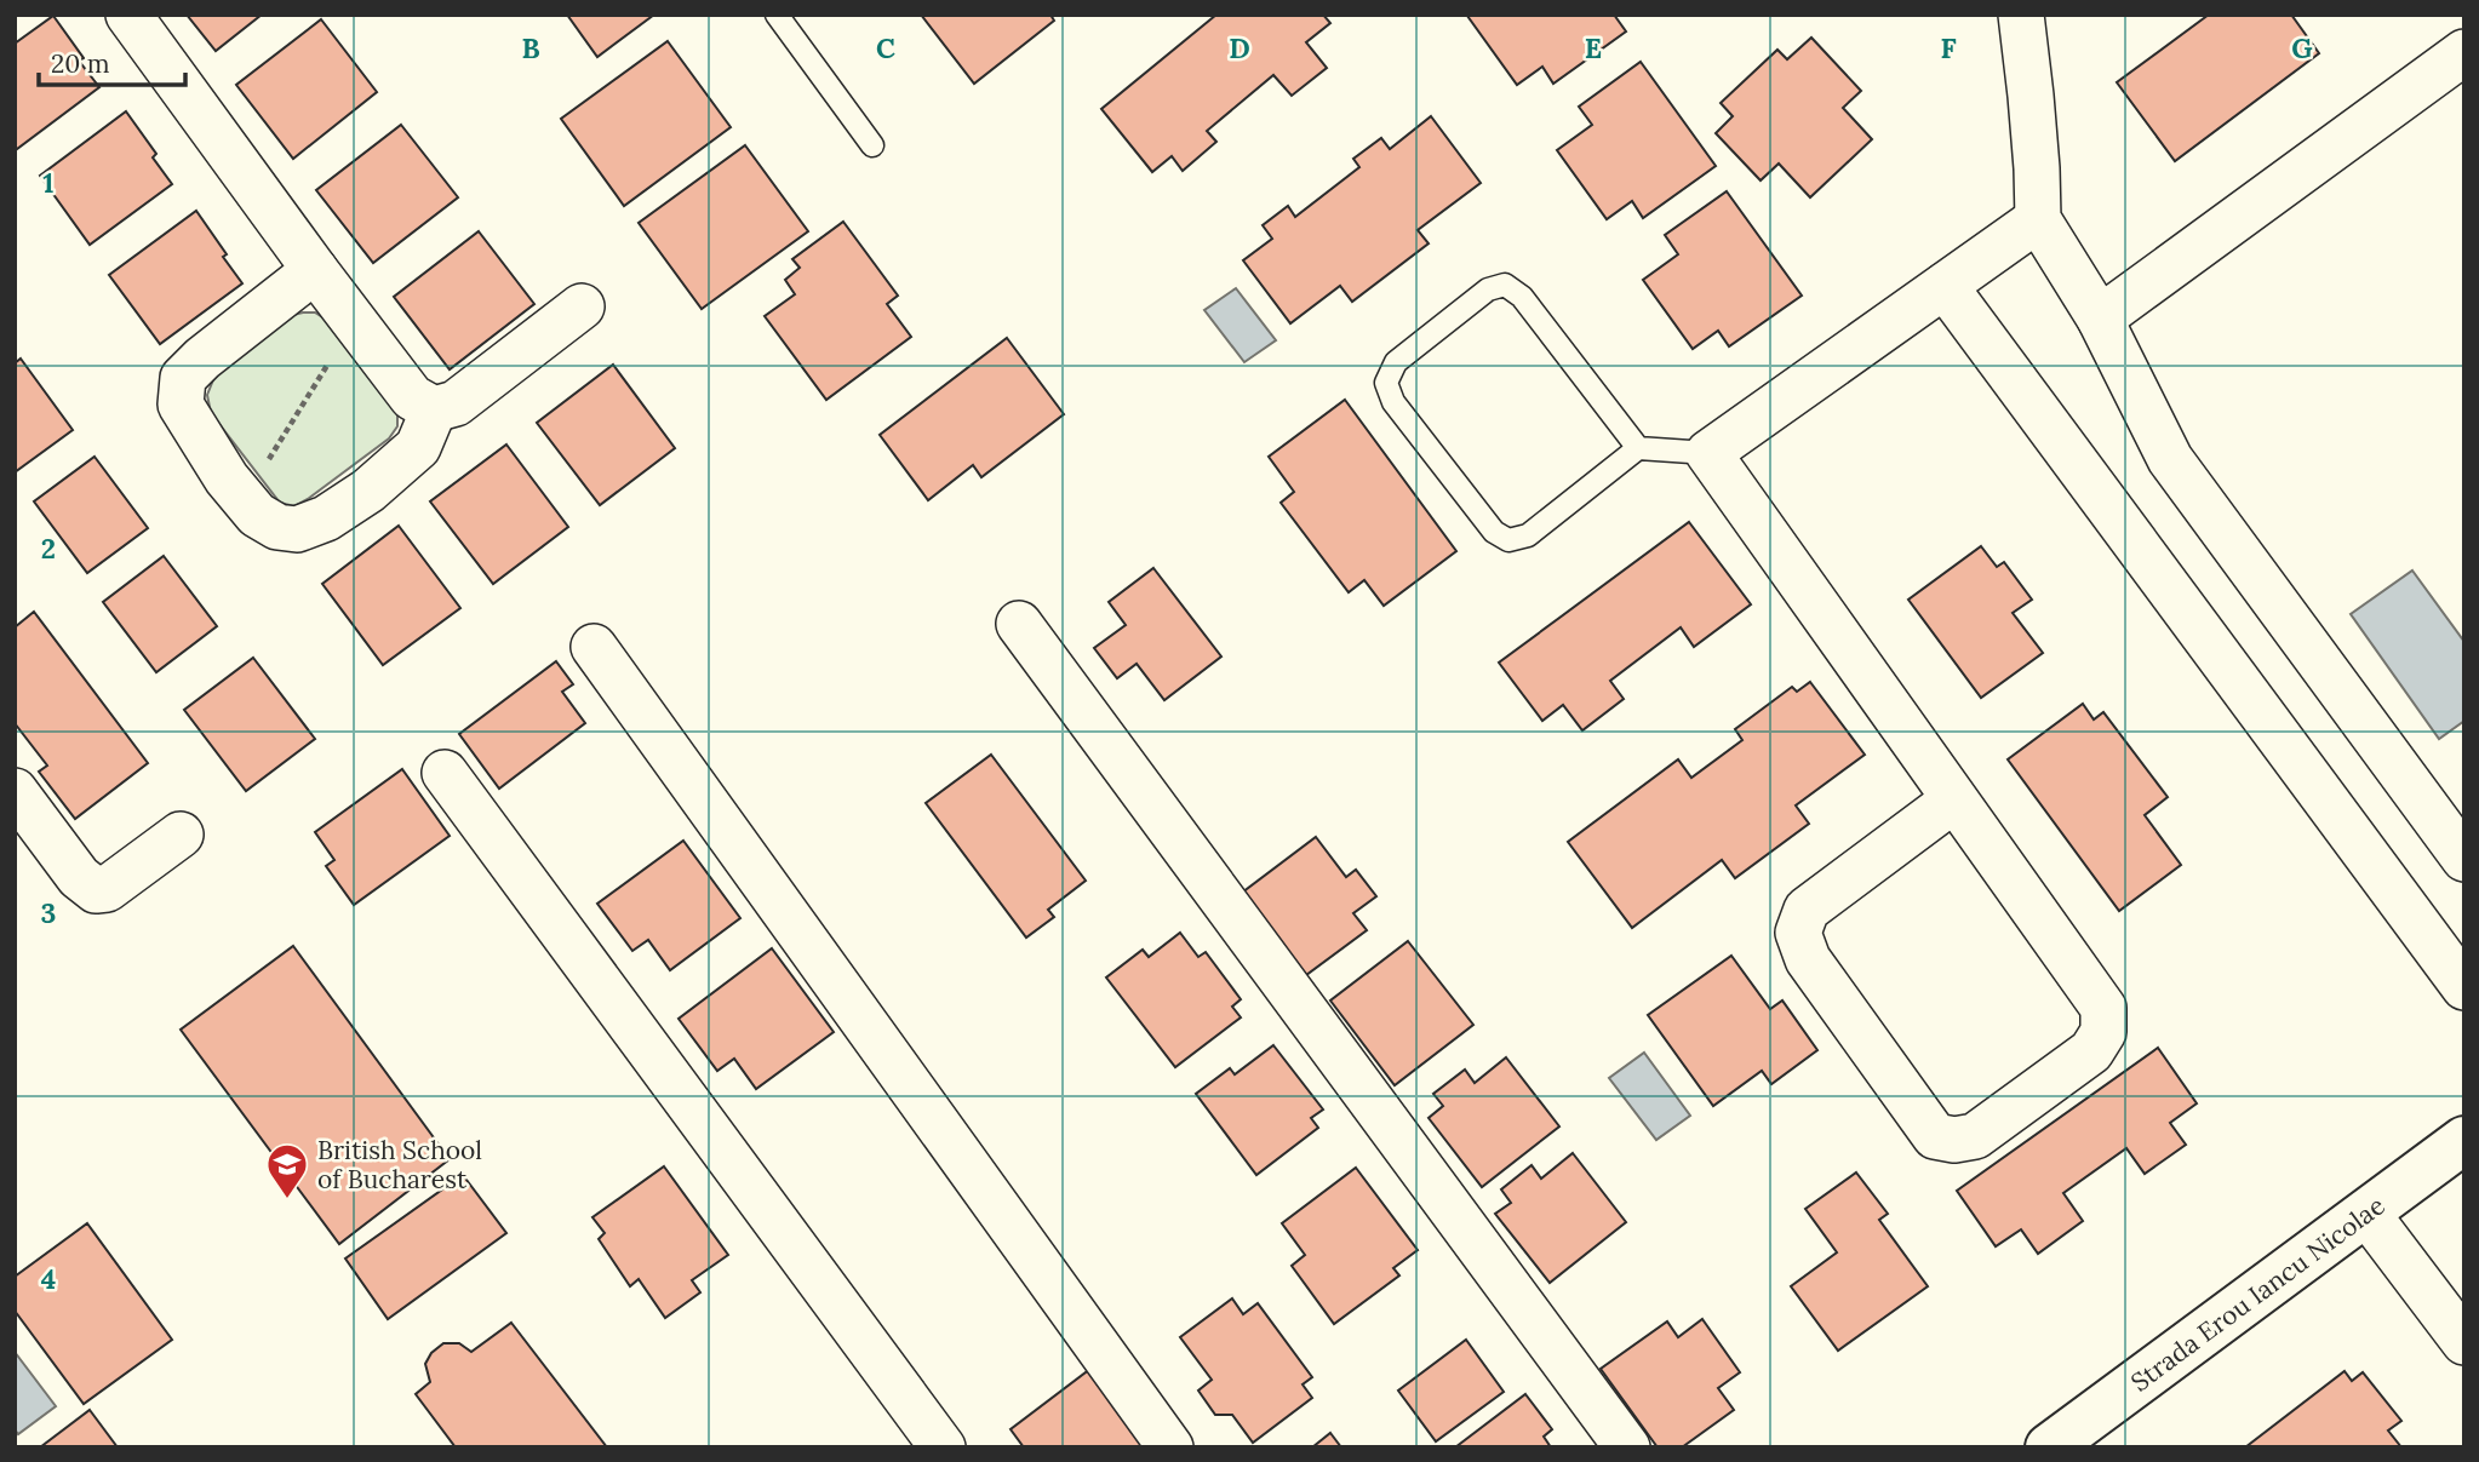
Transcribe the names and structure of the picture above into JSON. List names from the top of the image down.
{
  "streets": {
    "street": ["Strada Erou Iancu Nicolae"]
  },
  "places": {
    "school or university": ["British School of Bucharest"]
  },
  "scale_bar": "20 m",
  "grid": {
    "columns": [
      "B",
      "C",
      "D",
      "E",
      "F",
      "G"
    ],
    "rows": [
      "1",
      "2",
      "3",
      "4"
    ]
  }
}
